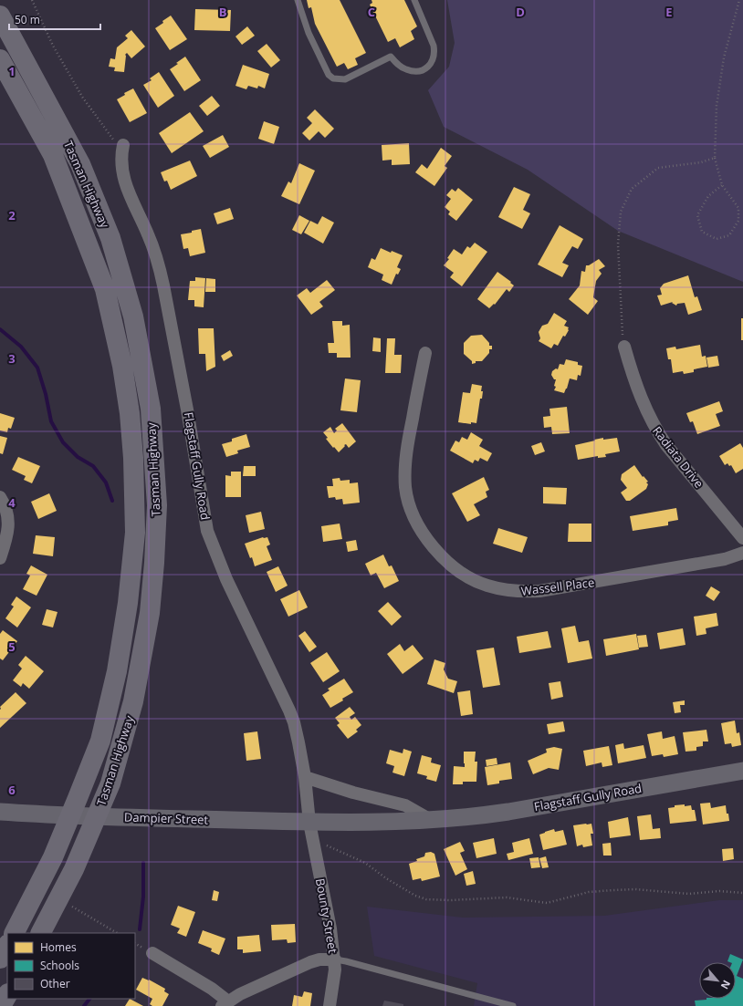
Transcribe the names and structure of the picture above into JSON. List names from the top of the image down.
{
  "streets": {
    "highway": ["Tasman Highway"],
    "street": [
      "Radiata Drive",
      "Flagstaff Gully Road",
      "Wassell Place",
      "Dampier Street",
      "Bounty Street"
    ]
  },
  "crossings": [
    ["Flagstaff Gully Road", "Dampier Street"],
    ["Flagstaff Gully Road", "Bounty Street"],
    ["Dampier Street", "Bounty Street"]
  ],
  "legend": ["Homes", "Schools", "Other"],
  "scale_bar": "50 m",
  "north": "bottom right",
  "grid": {
    "columns": [
      "B",
      "C",
      "D",
      "E"
    ],
    "rows": [
      "1",
      "2",
      "3",
      "4",
      "5",
      "6"
    ]
  }
}
